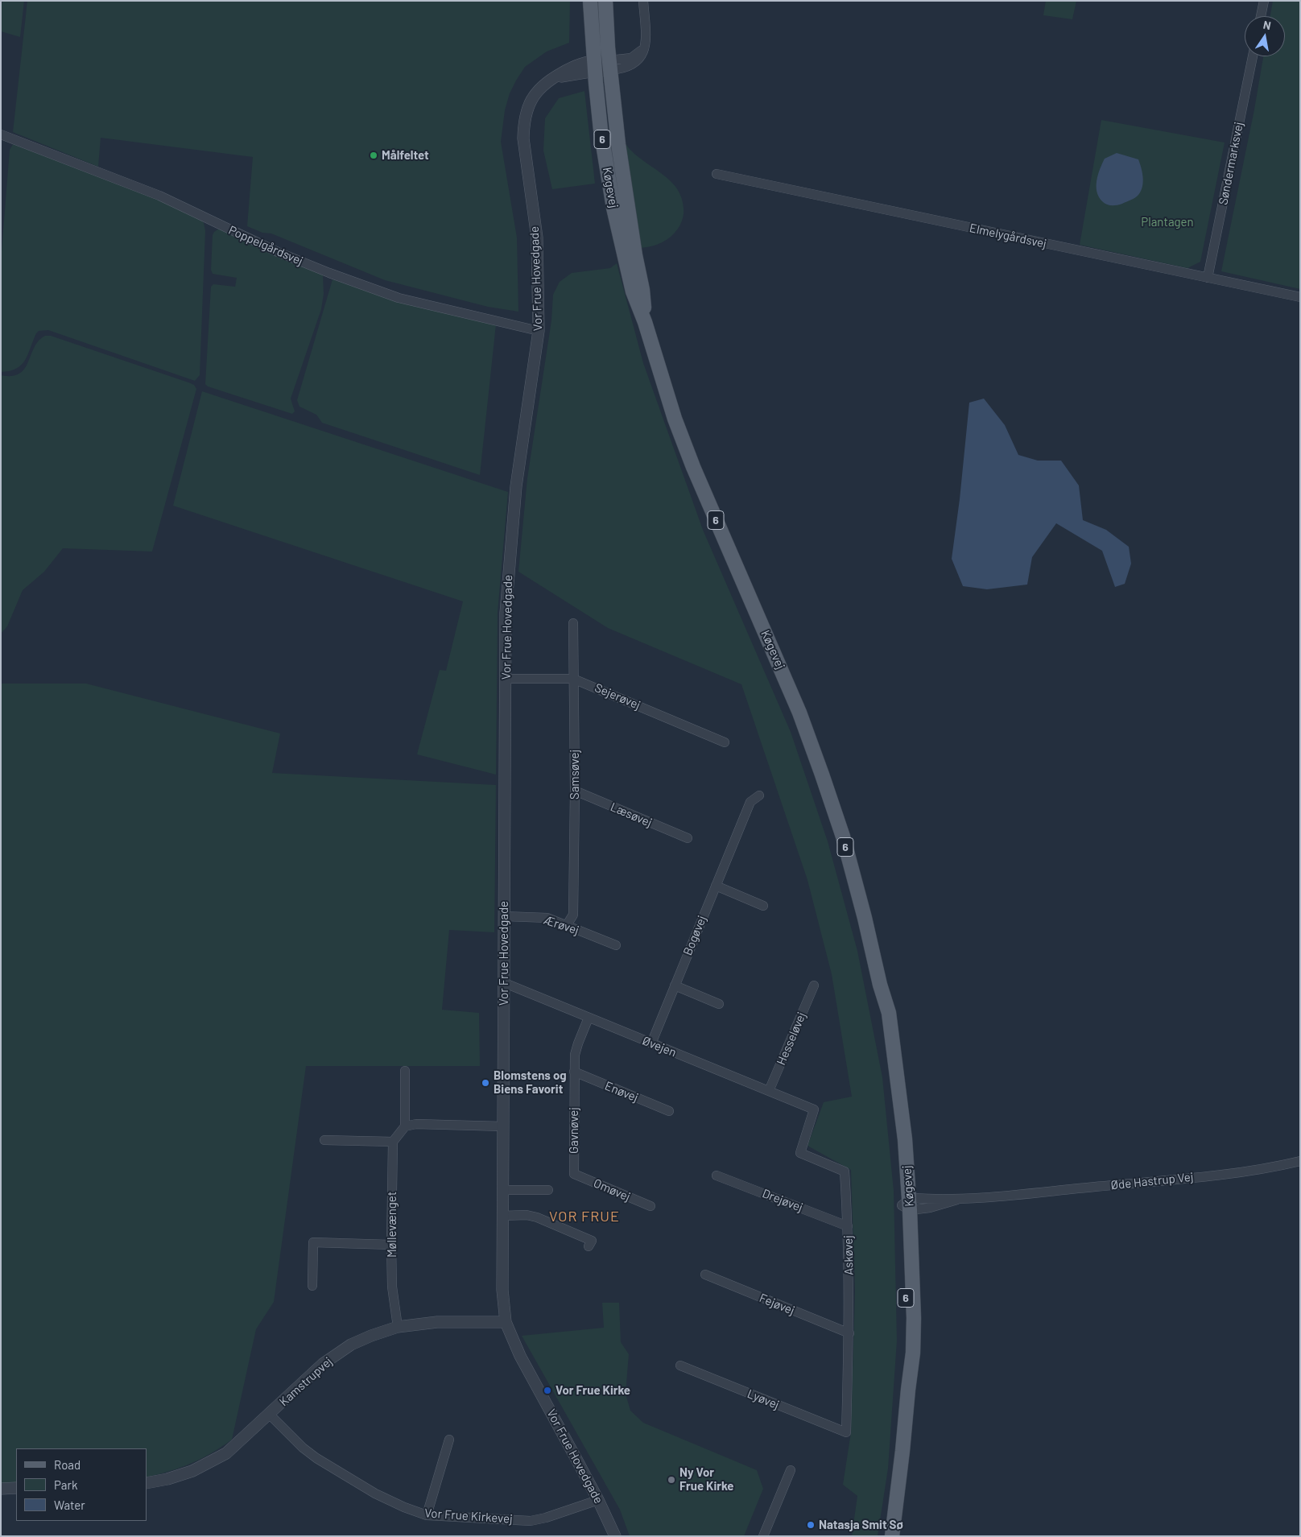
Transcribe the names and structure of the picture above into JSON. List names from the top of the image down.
{
  "streets": {
    "main road": ["6", "Køgevej"],
    "street": [
      "Søndermarksvej",
      "Elmelygårdsvej",
      "Poppelgårdsvej",
      "Vor Frue Hovedgade",
      "Sejerøvej",
      "Samsøvej",
      "Læsøvej",
      "Ærøvej",
      "Bogøvej",
      "Hesseløvej",
      "Øvejen",
      "Enøvej",
      "Gavnøvej",
      "Øde Hastrup Vej",
      "Omøvej",
      "Drejøvej",
      "Møllevænget",
      "Askøvej",
      "Fejøvej",
      "Kamstrupvej",
      "Lyøvej",
      "Vor Frue Kirkevej"
    ]
  },
  "crossings": [
    ["Søndermarksvej", "Elmelygårdsvej"],
    ["Køgevej", "Vor Frue Hovedgade"],
    ["Køgevej", "Øde Hastrup Vej"],
    ["Poppelgårdsvej", "Vor Frue Hovedgade"],
    ["Vor Frue Hovedgade", "Sejerøvej"],
    ["Vor Frue Hovedgade", "Ærøvej"],
    ["Vor Frue Hovedgade", "Øvejen"],
    ["Vor Frue Hovedgade", "Kamstrupvej"],
    ["Vor Frue Hovedgade", "Vor Frue Kirkevej"],
    ["Sejerøvej", "Samsøvej"],
    ["Samsøvej", "Læsøvej"],
    ["Samsøvej", "Ærøvej"],
    ["Bogøvej", "Øvejen"],
    ["Hesseløvej", "Øvejen"],
    ["Øvejen", "Gavnøvej"],
    ["Øvejen", "Askøvej"],
    ["Enøvej", "Gavnøvej"],
    ["Gavnøvej", "Omøvej"],
    ["Drejøvej", "Askøvej"],
    ["Møllevænget", "Kamstrupvej"],
    ["Askøvej", "Fejøvej"],
    ["Askøvej", "Lyøvej"],
    ["Kamstrupvej", "Vor Frue Kirkevej"]
  ],
  "districts": ["VOR FRUE"],
  "parks": ["Plantagen"],
  "places": [
    "Målfeltet",
    "Blomstens og Biens Favorit",
    "Vor Frue Kirke",
    "Ny Vor Frue Kirke",
    "Natasja Smit Sø"
  ],
  "legend": ["Road", "Park", "Water"],
  "north": "top"
}
